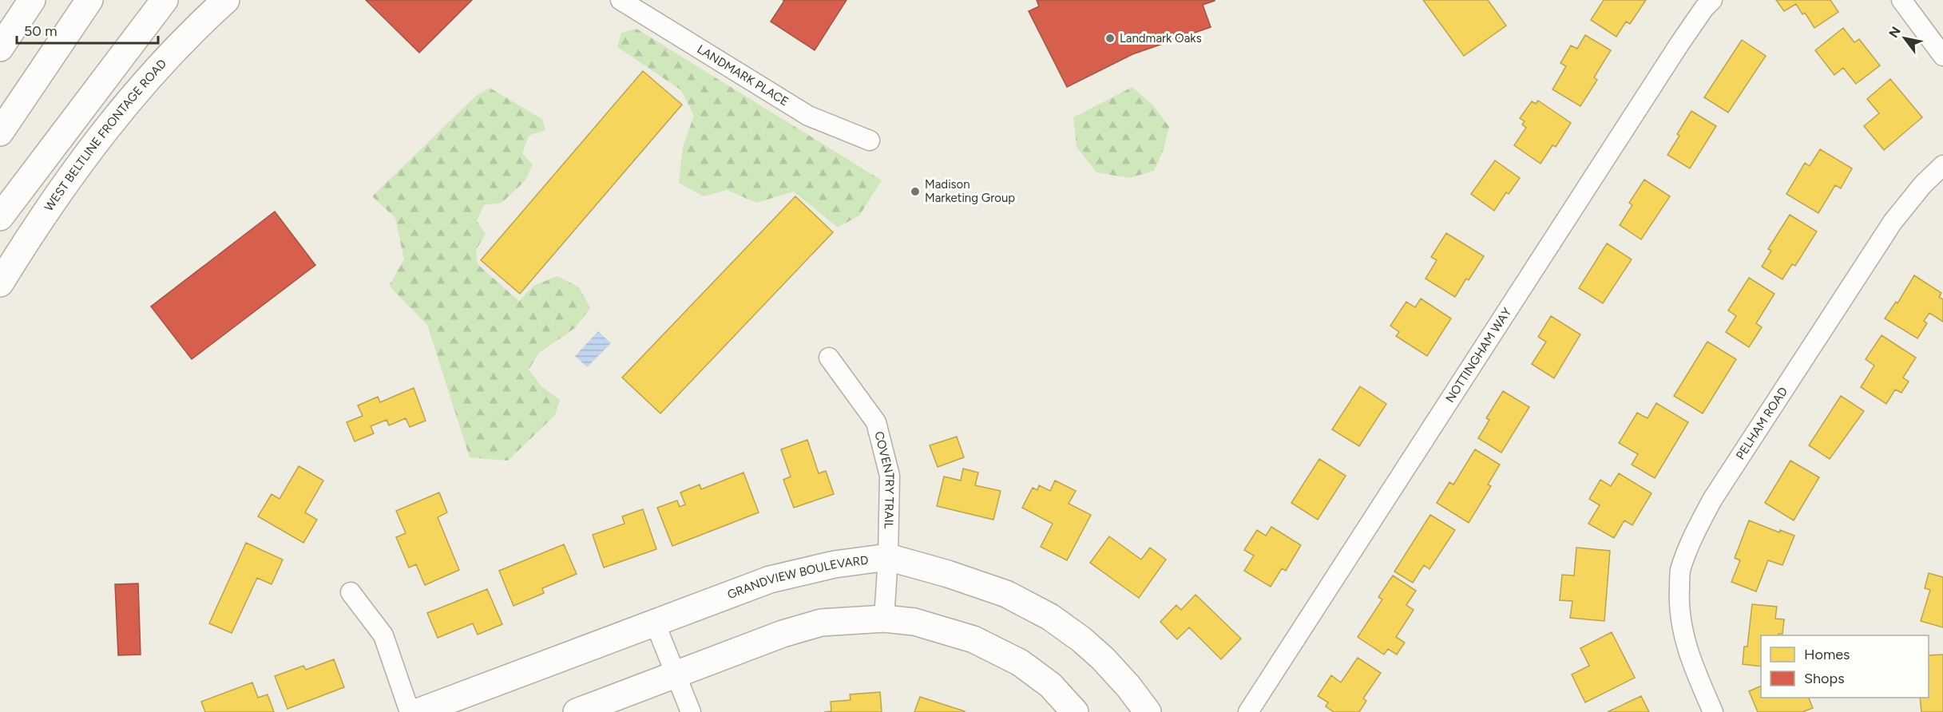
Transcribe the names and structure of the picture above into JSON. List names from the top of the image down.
{
  "streets": {
    "main road": ["WEST BELTLINE FRONTAGE ROAD", "GRANDVIEW BOULEVARD"],
    "street": [
      "LANDMARK PLACE",
      "NOTTINGHAM WAY",
      "PELHAM ROAD",
      "COVENTRY TRAIL"
    ]
  },
  "crossings": [
    ["COVENTRY TRAIL", "GRANDVIEW BOULEVARD"]
  ],
  "places": ["Landmark Oaks", "Madison Marketing Group"],
  "legend": ["Homes", "Shops"],
  "scale_bar": "50 m",
  "north": "top left"
}
